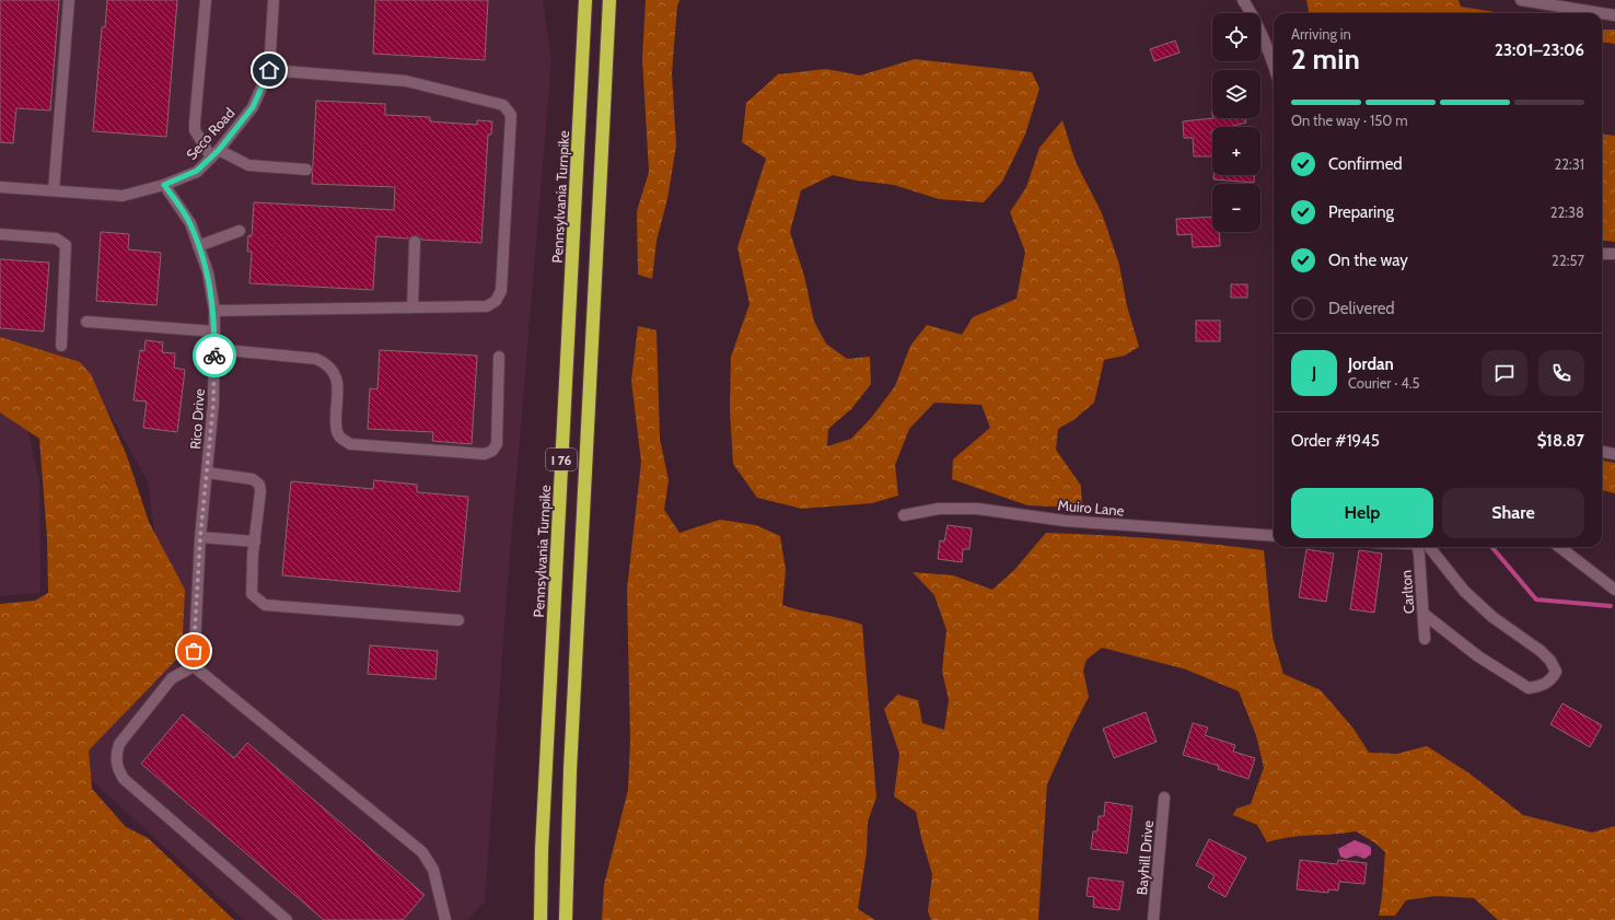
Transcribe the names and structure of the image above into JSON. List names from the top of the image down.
{
  "streets": {
    "highway": ["Pennsylvania Turnpike", "I 76"],
    "street": [
      "Seco Road",
      "Rico Drive",
      "Muiro Lane",
      "Carlton",
      "Bayhill Drive"
    ]
  },
  "crossings": [
    ["Seco Road", "Rico Drive"]
  ],
  "page": {
    "map_buttons": ["+", "−"],
    "heading": ["2 min", "Arriving in", "23:01–23:06"],
    "panel": [
      "Jordan",
      "Courier · 4.5",
      "Order #1945",
      "$18.87"
    ],
    "bar": "On the way · 150 m",
    "list": [
      ["Confirmed", "22:31"],
      ["Preparing", "22:38"],
      ["On the way", "22:57"],
      "Delivered"
    ],
    "round": "J",
    "buttons": ["Help", "Share"]
  }
}
